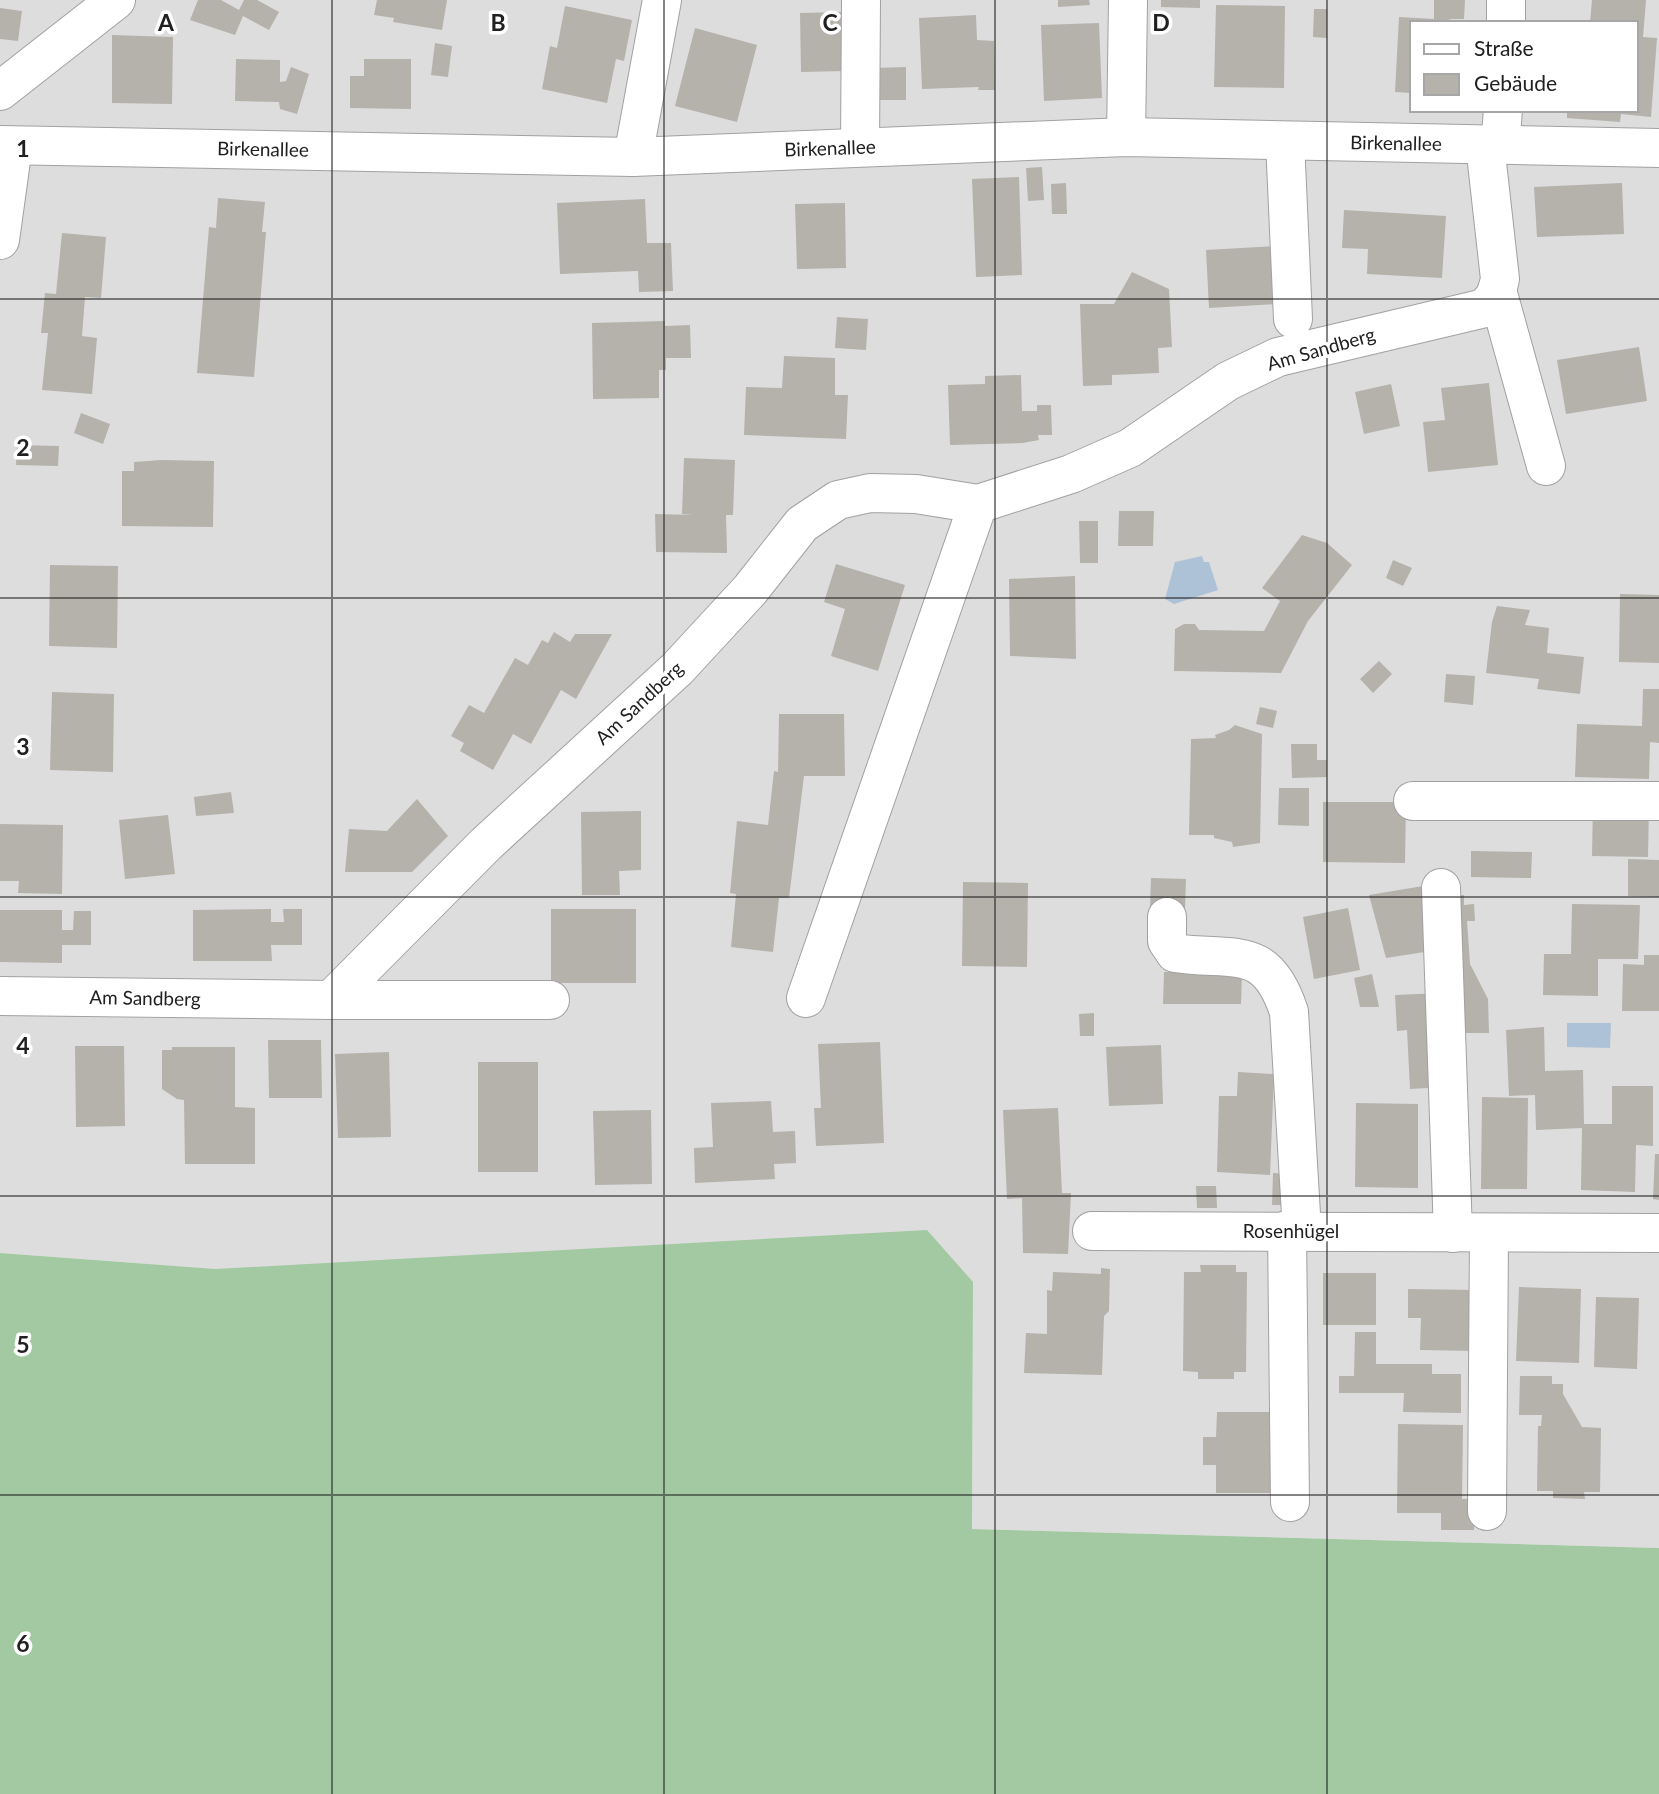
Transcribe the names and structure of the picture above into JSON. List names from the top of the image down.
{
  "streets": {
    "street": ["Birkenallee", "Am Sandberg", "Rosenhügel"]
  },
  "legend": ["Straße", "Gebäude"],
  "grid": {
    "columns": [
      "A",
      "B",
      "C",
      "D"
    ],
    "rows": [
      "1",
      "2",
      "3",
      "4",
      "5",
      "6"
    ]
  }
}
